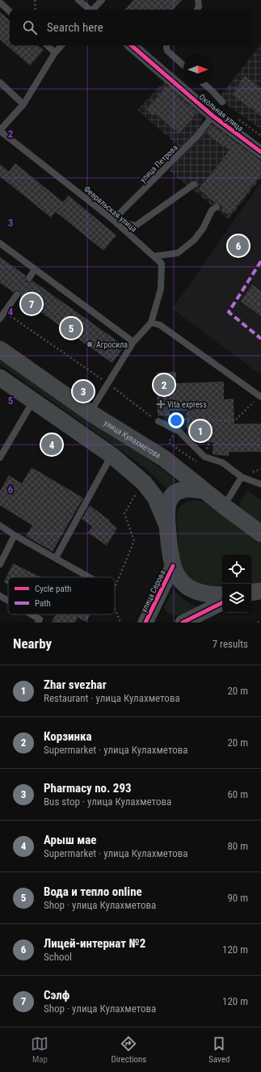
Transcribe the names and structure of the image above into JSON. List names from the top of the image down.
{
  "streets": {
    "main road": ["улица Кулахметова"],
    "street": ["Окольная улица", "улица Серова"],
    "lane": ["улица Петрова", "Февральская улица"]
  },
  "crossings": [
    ["Окольная улица", "улица Петрова"],
    ["улица Петрова", "Февральская улица"],
    ["Февральская улица", "улица Кулахметова"]
  ],
  "places": {
    "other": ["Агросила"],
    "health": ["Vita express"]
  },
  "legend": ["Cycle path", "Path"],
  "north": "right",
  "page": {
    "search": "Search here",
    "pins": [
      "6",
      "7",
      "5",
      "2",
      "3",
      "1",
      "4"
    ],
    "heading": ["Nearby", "7 results"],
    "list": [
      {
        "mark": "1",
        "name": "Zhar svezhar",
        "note": "Restaurant · улица Кулахметова",
        "value": "20 m"
      },
      {
        "mark": "2",
        "name": "Корзинка",
        "note": "Supermarket · улица Кулахметова",
        "value": "20 m"
      },
      {
        "mark": "3",
        "name": "Pharmacy no. 293",
        "note": "Bus stop · улица Кулахметова",
        "value": "60 m"
      },
      {
        "mark": "4",
        "name": "Арыш мае",
        "note": "Supermarket · улица Кулахметова",
        "value": "80 m"
      },
      {
        "mark": "5",
        "name": "Вода и тепло online",
        "note": "Shop · улица Кулахметова",
        "value": "90 m"
      },
      {
        "mark": "6",
        "name": "Лицей-интернат №2",
        "note": "School",
        "value": "120 m"
      },
      {
        "mark": "7",
        "name": "Сэлф",
        "note": "Shop · улица Кулахметова",
        "value": "120 m"
      }
    ],
    "nav": ["Map", "Directions", "Saved"]
  },
  "grid": {
    "rows": [
      "2",
      "3",
      "4",
      "5",
      "6"
    ]
  }
}
